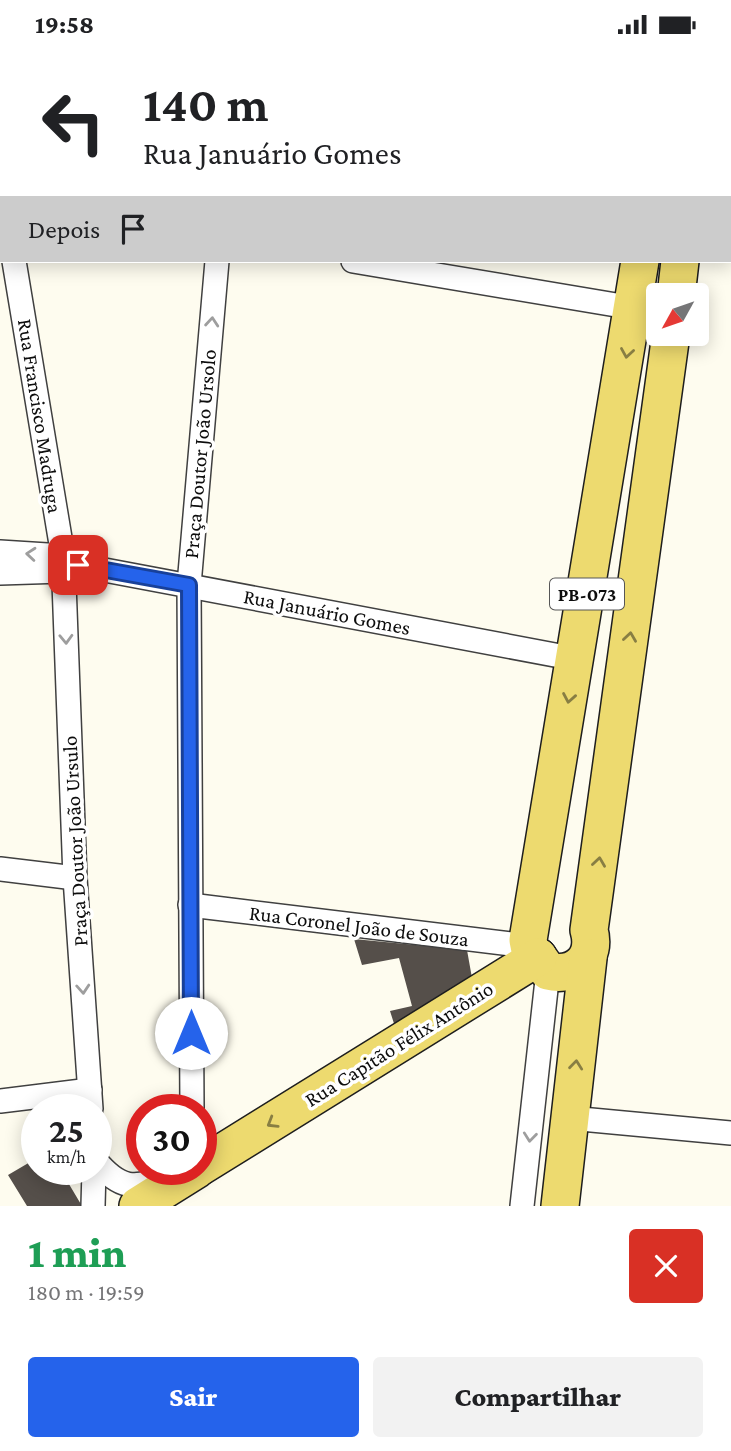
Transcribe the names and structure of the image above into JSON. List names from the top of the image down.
{
  "streets": {
    "main road": ["PB-073", "Rua Capitão Félix Antônio"],
    "street": [
      "Rua Francisco Madruga",
      "Praça Doutor João Ursolo",
      "Rua Januário Gomes",
      "Praça Doutor João Ursulo",
      "Rua Coronel João de Souza"
    ]
  },
  "crossings": [
    ["Rua Francisco Madruga", "Rua Januário Gomes"],
    ["Rua Francisco Madruga", "Praça Doutor João Ursulo"],
    ["Praça Doutor João Ursolo", "Rua Januário Gomes"],
    ["Praça Doutor João Ursolo", "Rua Coronel João de Souza"],
    ["PB-073", "Rua Januário Gomes"],
    ["PB-073", "Rua Coronel João de Souza"],
    ["PB-073", "Rua Capitão Félix Antônio"],
    ["Rua Januário Gomes", "Praça Doutor João Ursulo"],
    ["Rua Coronel João de Souza", "Rua Capitão Félix Antônio"]
  ],
  "one_way": ["Praça Doutor João Ursolo", "Praça Doutor João Ursulo", "Rua Capitão Félix Antônio"],
  "north": "bottom left",
  "page": {
    "status": "19:58",
    "turn": ["140 m", "Rua Januário Gomes"],
    "then": "Depois",
    "speed": "25 km/h",
    "limit": "30",
    "heading": ["1 min", "180 m · 19:59"],
    "buttons": ["Sair", "Compartilhar"]
  }
}
